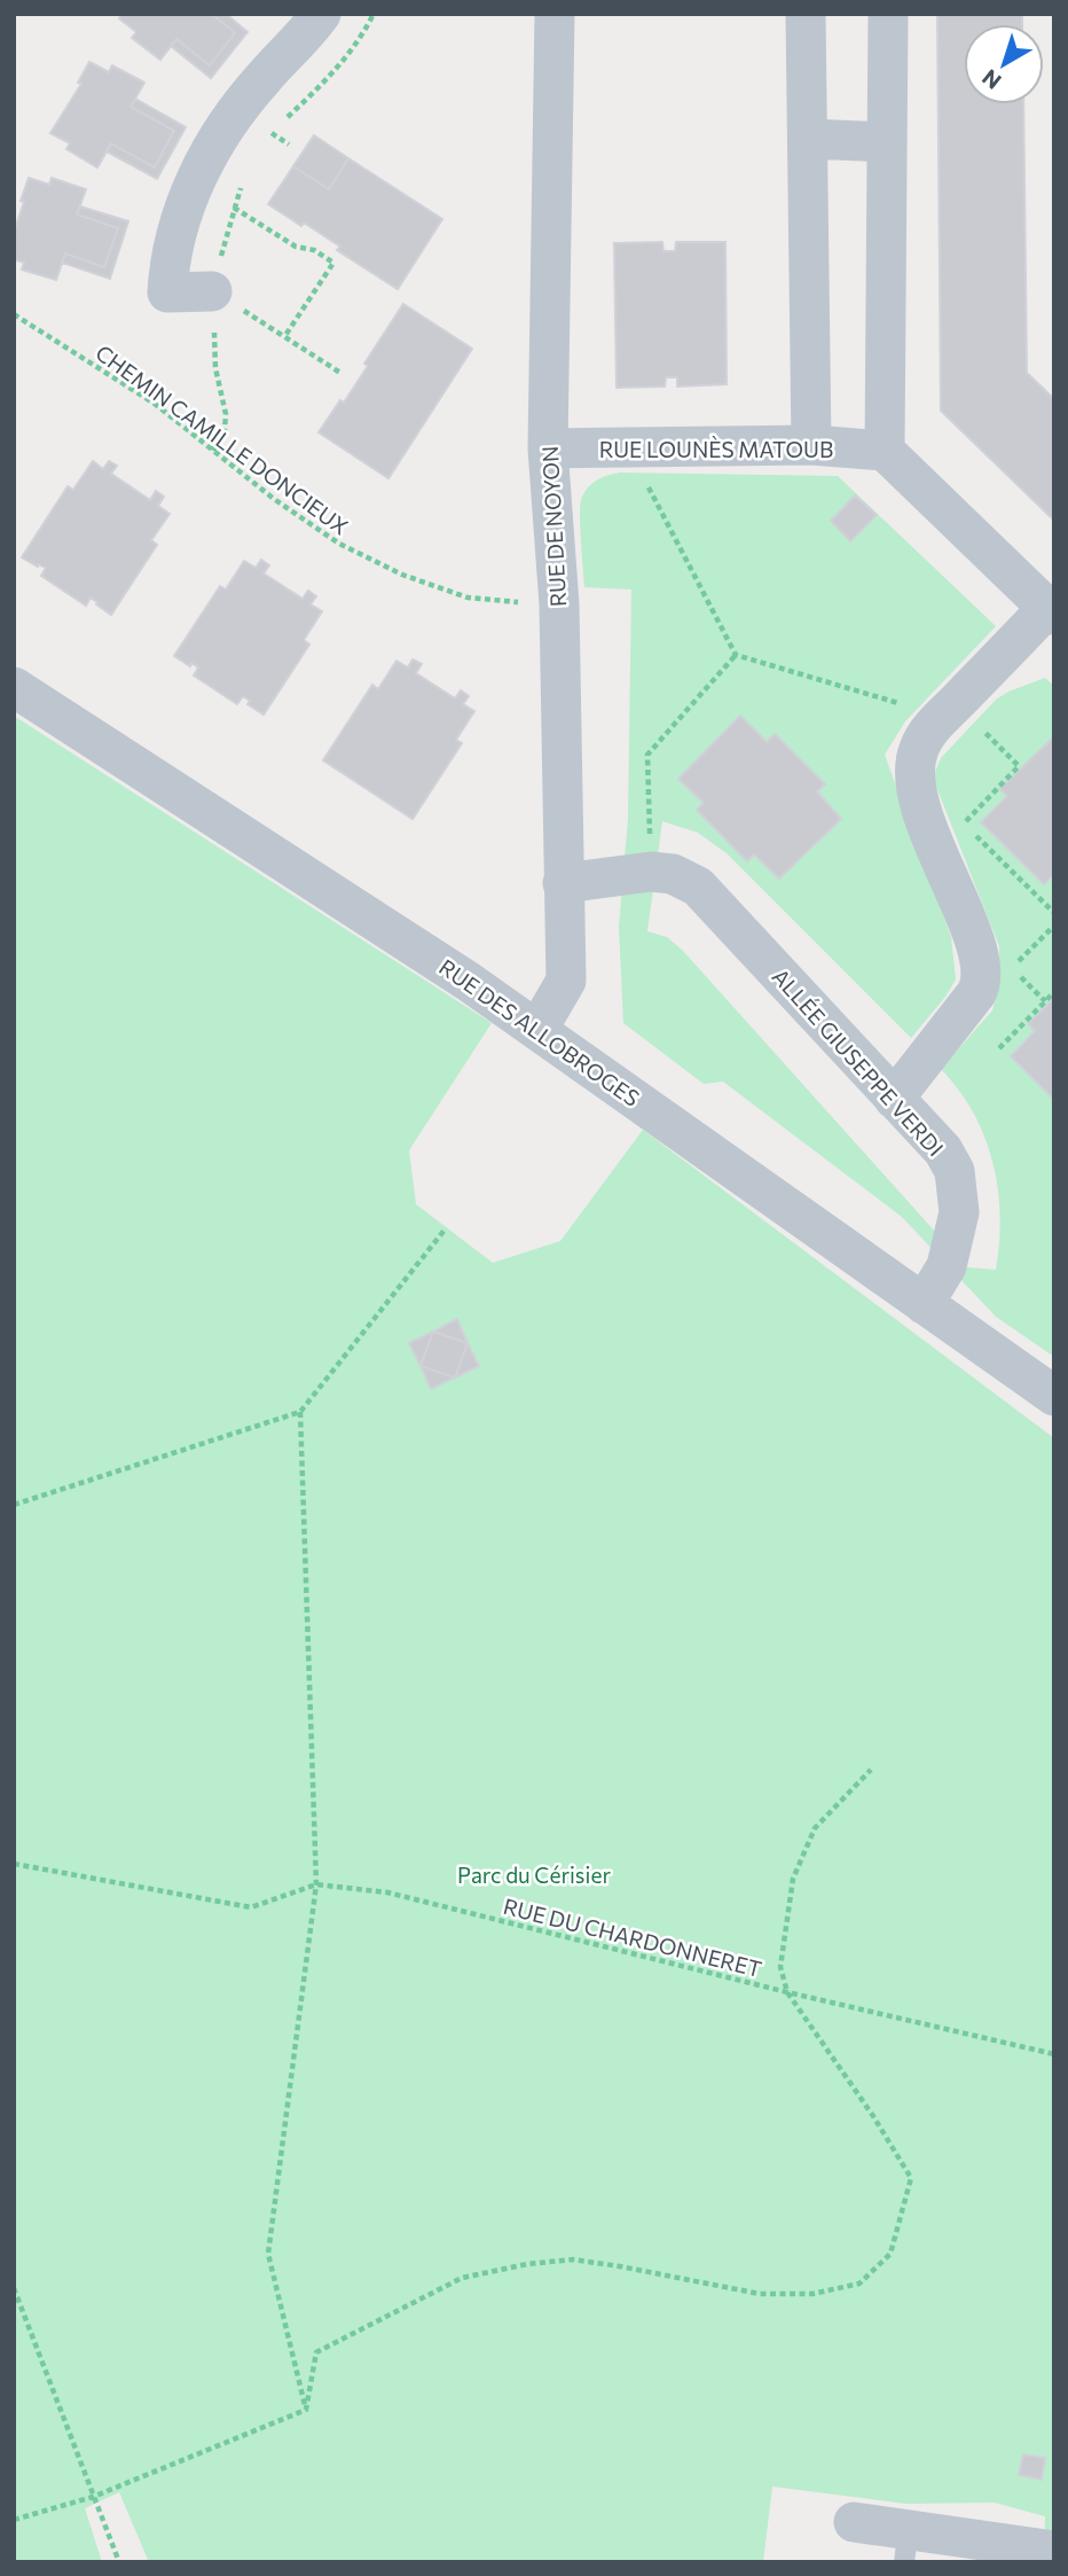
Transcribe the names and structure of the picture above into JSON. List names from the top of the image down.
{
  "streets": {
    "street": [
      "RUE LOUNÈS MATOUB",
      "RUE DE NOYON",
      "RUE DES ALLOBROGES",
      "ALLÉE GIUSEPPE VERDI"
    ],
    "path": ["CHEMIN CAMILLE DONCIEUX", "RUE DU CHARDONNERET"]
  },
  "crossings": [
    ["CHEMIN CAMILLE DONCIEUX", "RUE DE NOYON"],
    ["RUE LOUNÈS MATOUB", "RUE DE NOYON"],
    ["RUE DE NOYON", "RUE DES ALLOBROGES"],
    ["RUE DES ALLOBROGES", "ALLÉE GIUSEPPE VERDI"]
  ],
  "parks": ["Parc du Cérisier"],
  "north": "bottom left"
}
